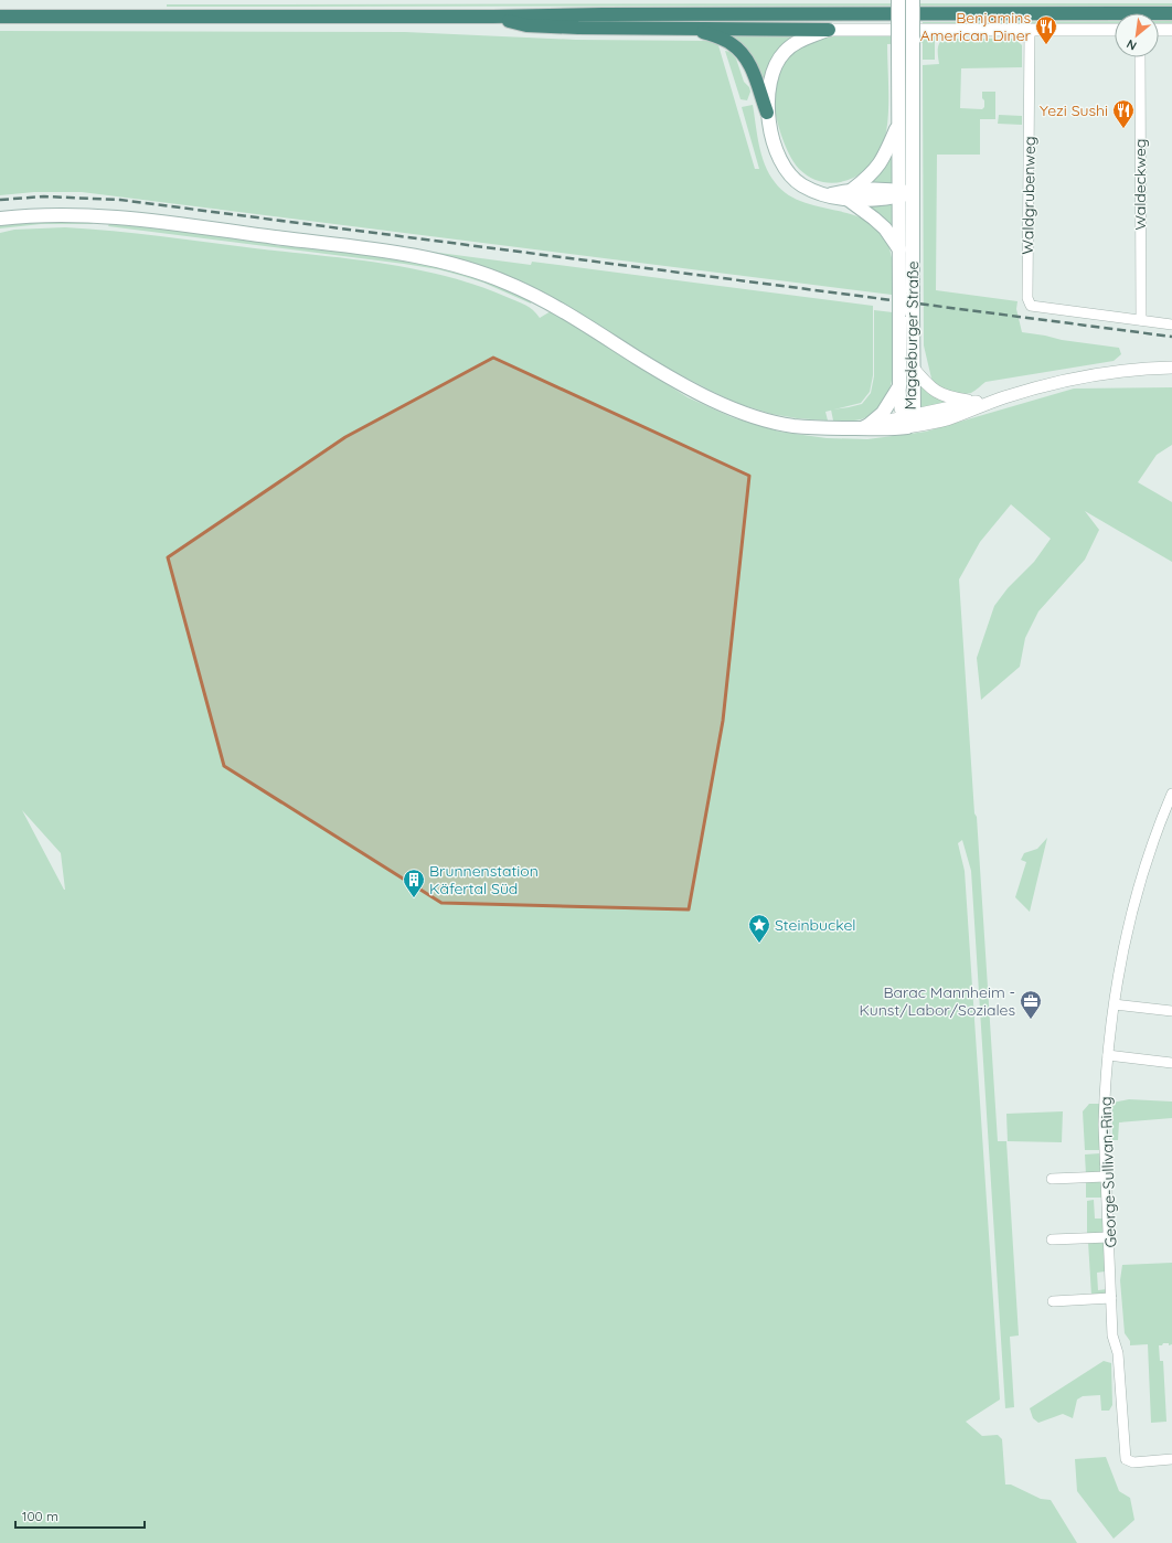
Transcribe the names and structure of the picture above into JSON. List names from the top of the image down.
{
  "streets": {
    "main road": ["Magdeburger Straße"],
    "street": ["Waldeckweg", "Waldgrubenweg", "George-Sullivan-Ring"]
  },
  "crossings": [
    ["Waldeckweg", "Waldgrubenweg"]
  ],
  "places": {
    "restaurant": ["Benjamins American Diner", "Yezi Sushi"],
    "building": ["Brunnenstation Käfertal Süd"],
    "place": ["Steinbuckel"],
    "office": ["Barac Mannheim - Kunst/Labor/Soziales"]
  },
  "scale_bar": "100 m",
  "north": "bottom left"
}
